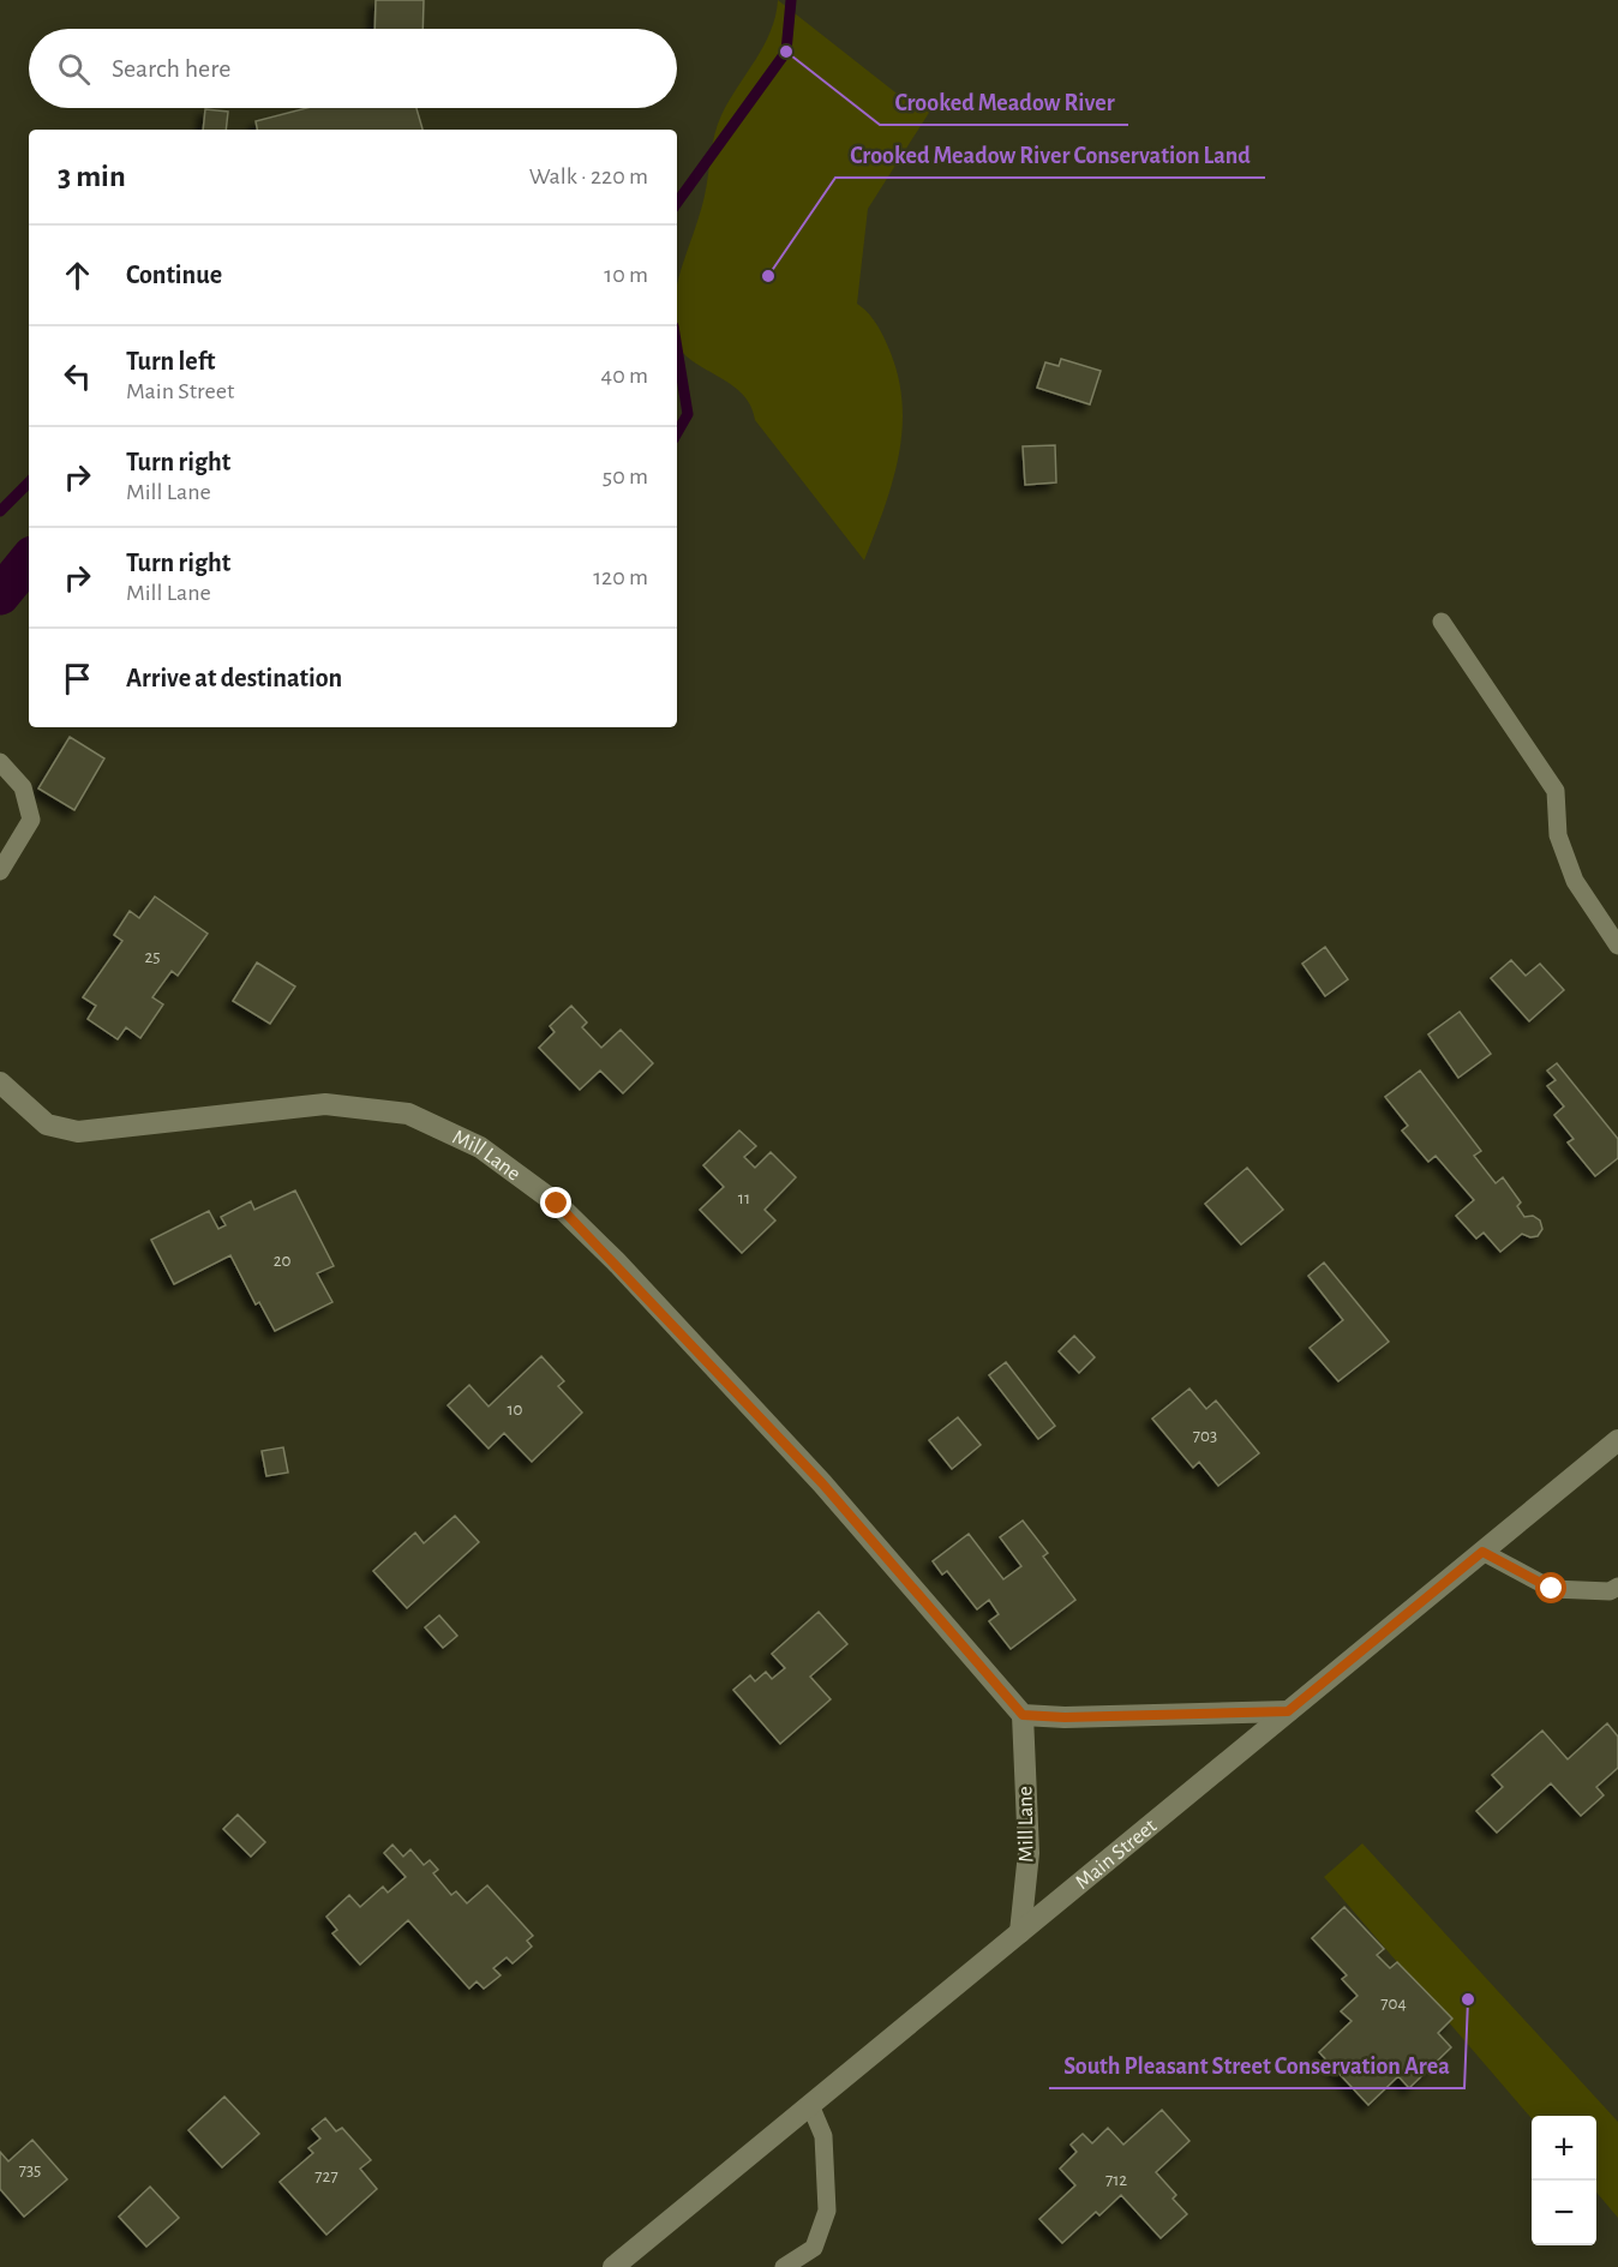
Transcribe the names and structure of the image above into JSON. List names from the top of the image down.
{
  "streets": {
    "street": ["Mill Lane", "Main Street"]
  },
  "crossings": [
    ["Mill Lane", "Main Street"]
  ],
  "places": ["Crooked Meadow River", "Crooked Meadow River Conservation Land", "South Pleasant Street Conservation Area"],
  "house_numbers": [
    "25",
    "11",
    "20",
    "10",
    "703",
    "704",
    "735",
    "727",
    "712"
  ],
  "page": {
    "search": "Search here",
    "heading": ["3 min", "Walk · 220 m"],
    "list": [
      ["Continue", "10 m"],
      ["Turn left", "Main Street", "40 m"],
      ["Turn right", "Mill Lane", "50 m"],
      ["Turn right", "Mill Lane", "120 m"],
      "Arrive at destination"
    ],
    "map_buttons": ["+", "−"]
  }
}
